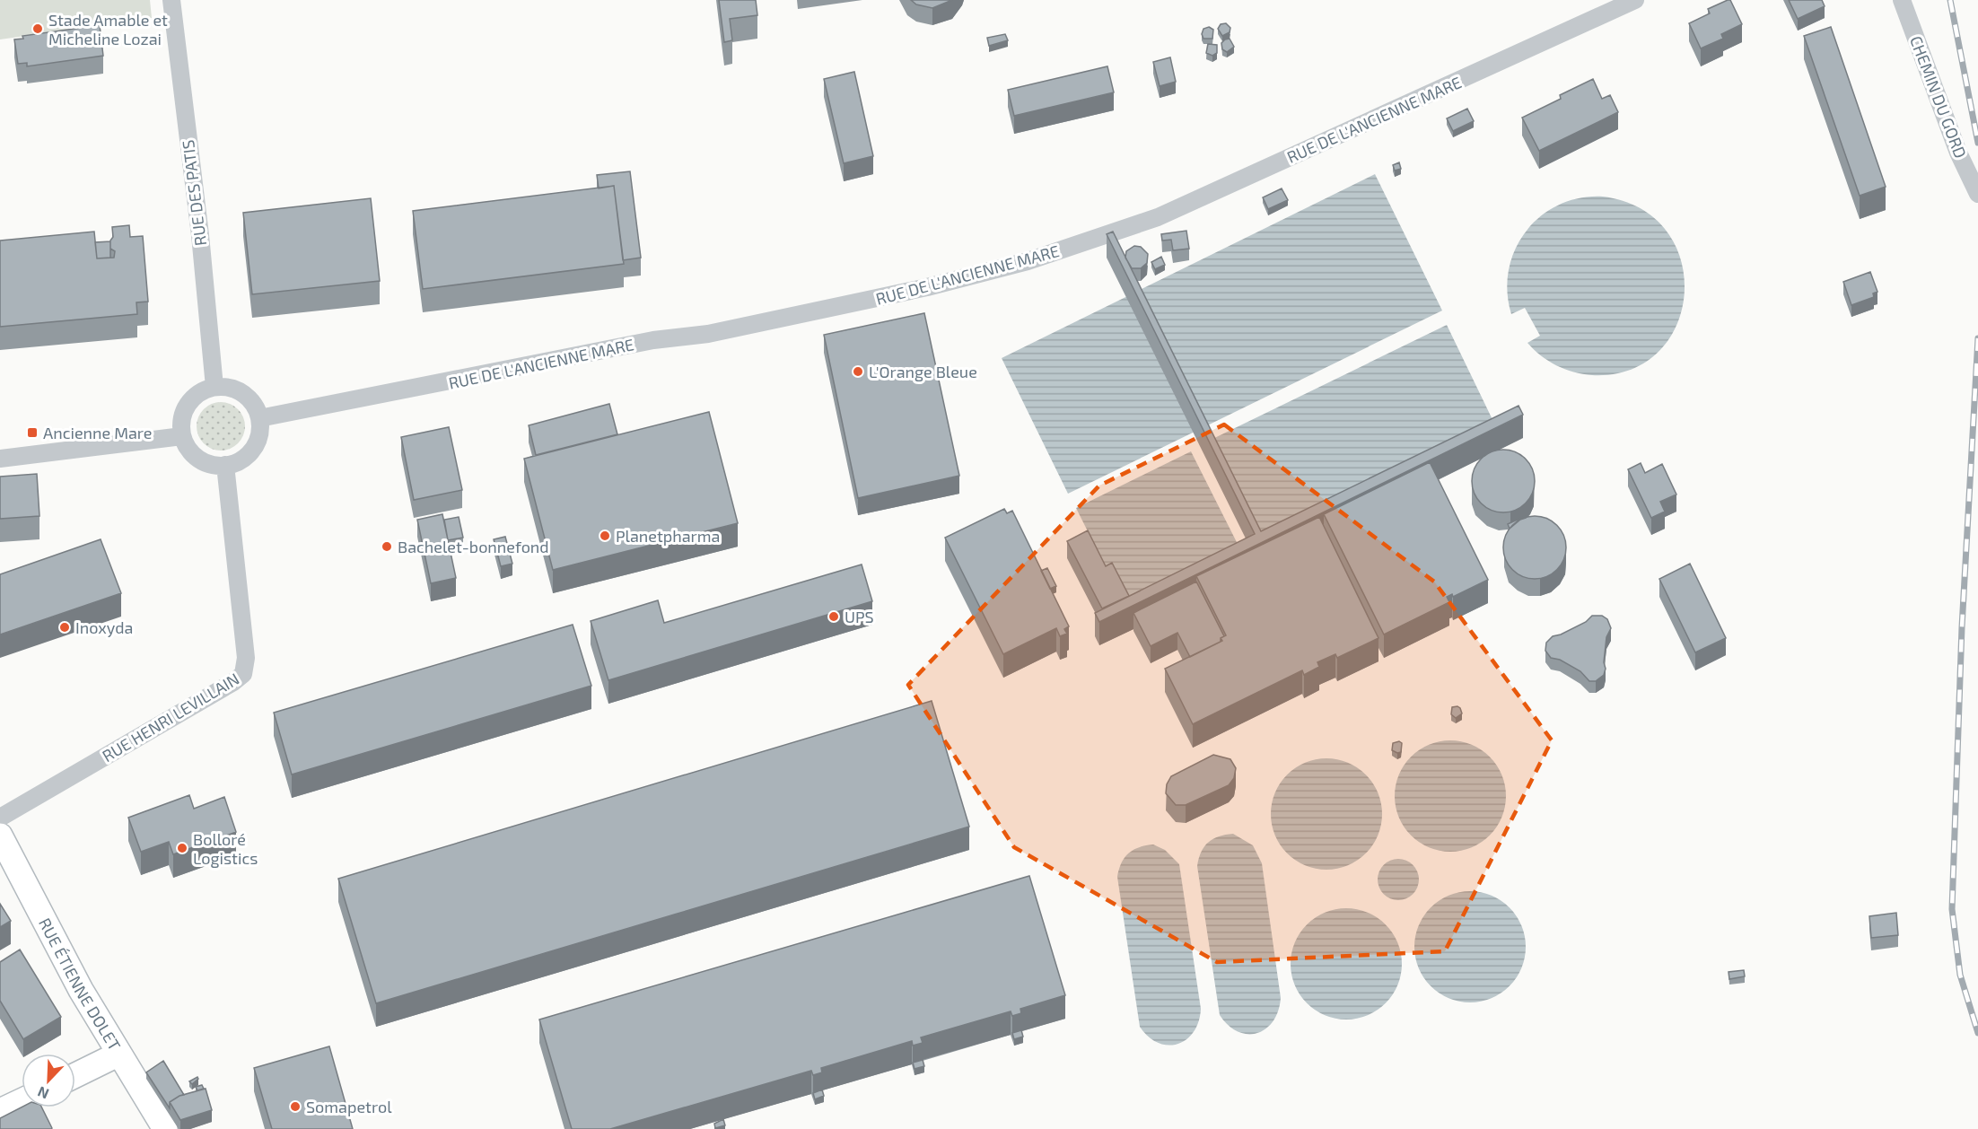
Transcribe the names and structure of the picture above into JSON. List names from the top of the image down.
{
  "streets": {
    "street": [
      "CHEMIN DU GORD",
      "RUE DE L'ANCIENNE MARE",
      "RUE DES PATIS",
      "RUE HENRI LEVILLAIN",
      "RUE ÉTIENNE DOLET"
    ]
  },
  "crossings": [
    ["RUE DE L'ANCIENNE MARE", "RUE DES PATIS"],
    ["RUE DE L'ANCIENNE MARE", "RUE HENRI LEVILLAIN"],
    ["RUE DES PATIS", "RUE HENRI LEVILLAIN"]
  ],
  "places": {
    "other": [
      "Stade Amable et Micheline Lozai",
      "L'Orange Bleue",
      "Planetpharma",
      "Bachelet-bonnefond",
      "UPS",
      "Inoxyda",
      "Bolloré Logistics",
      "Somapetrol"
    ],
    "transit": ["Ancienne Mare"]
  },
  "north": "bottom left"
}
